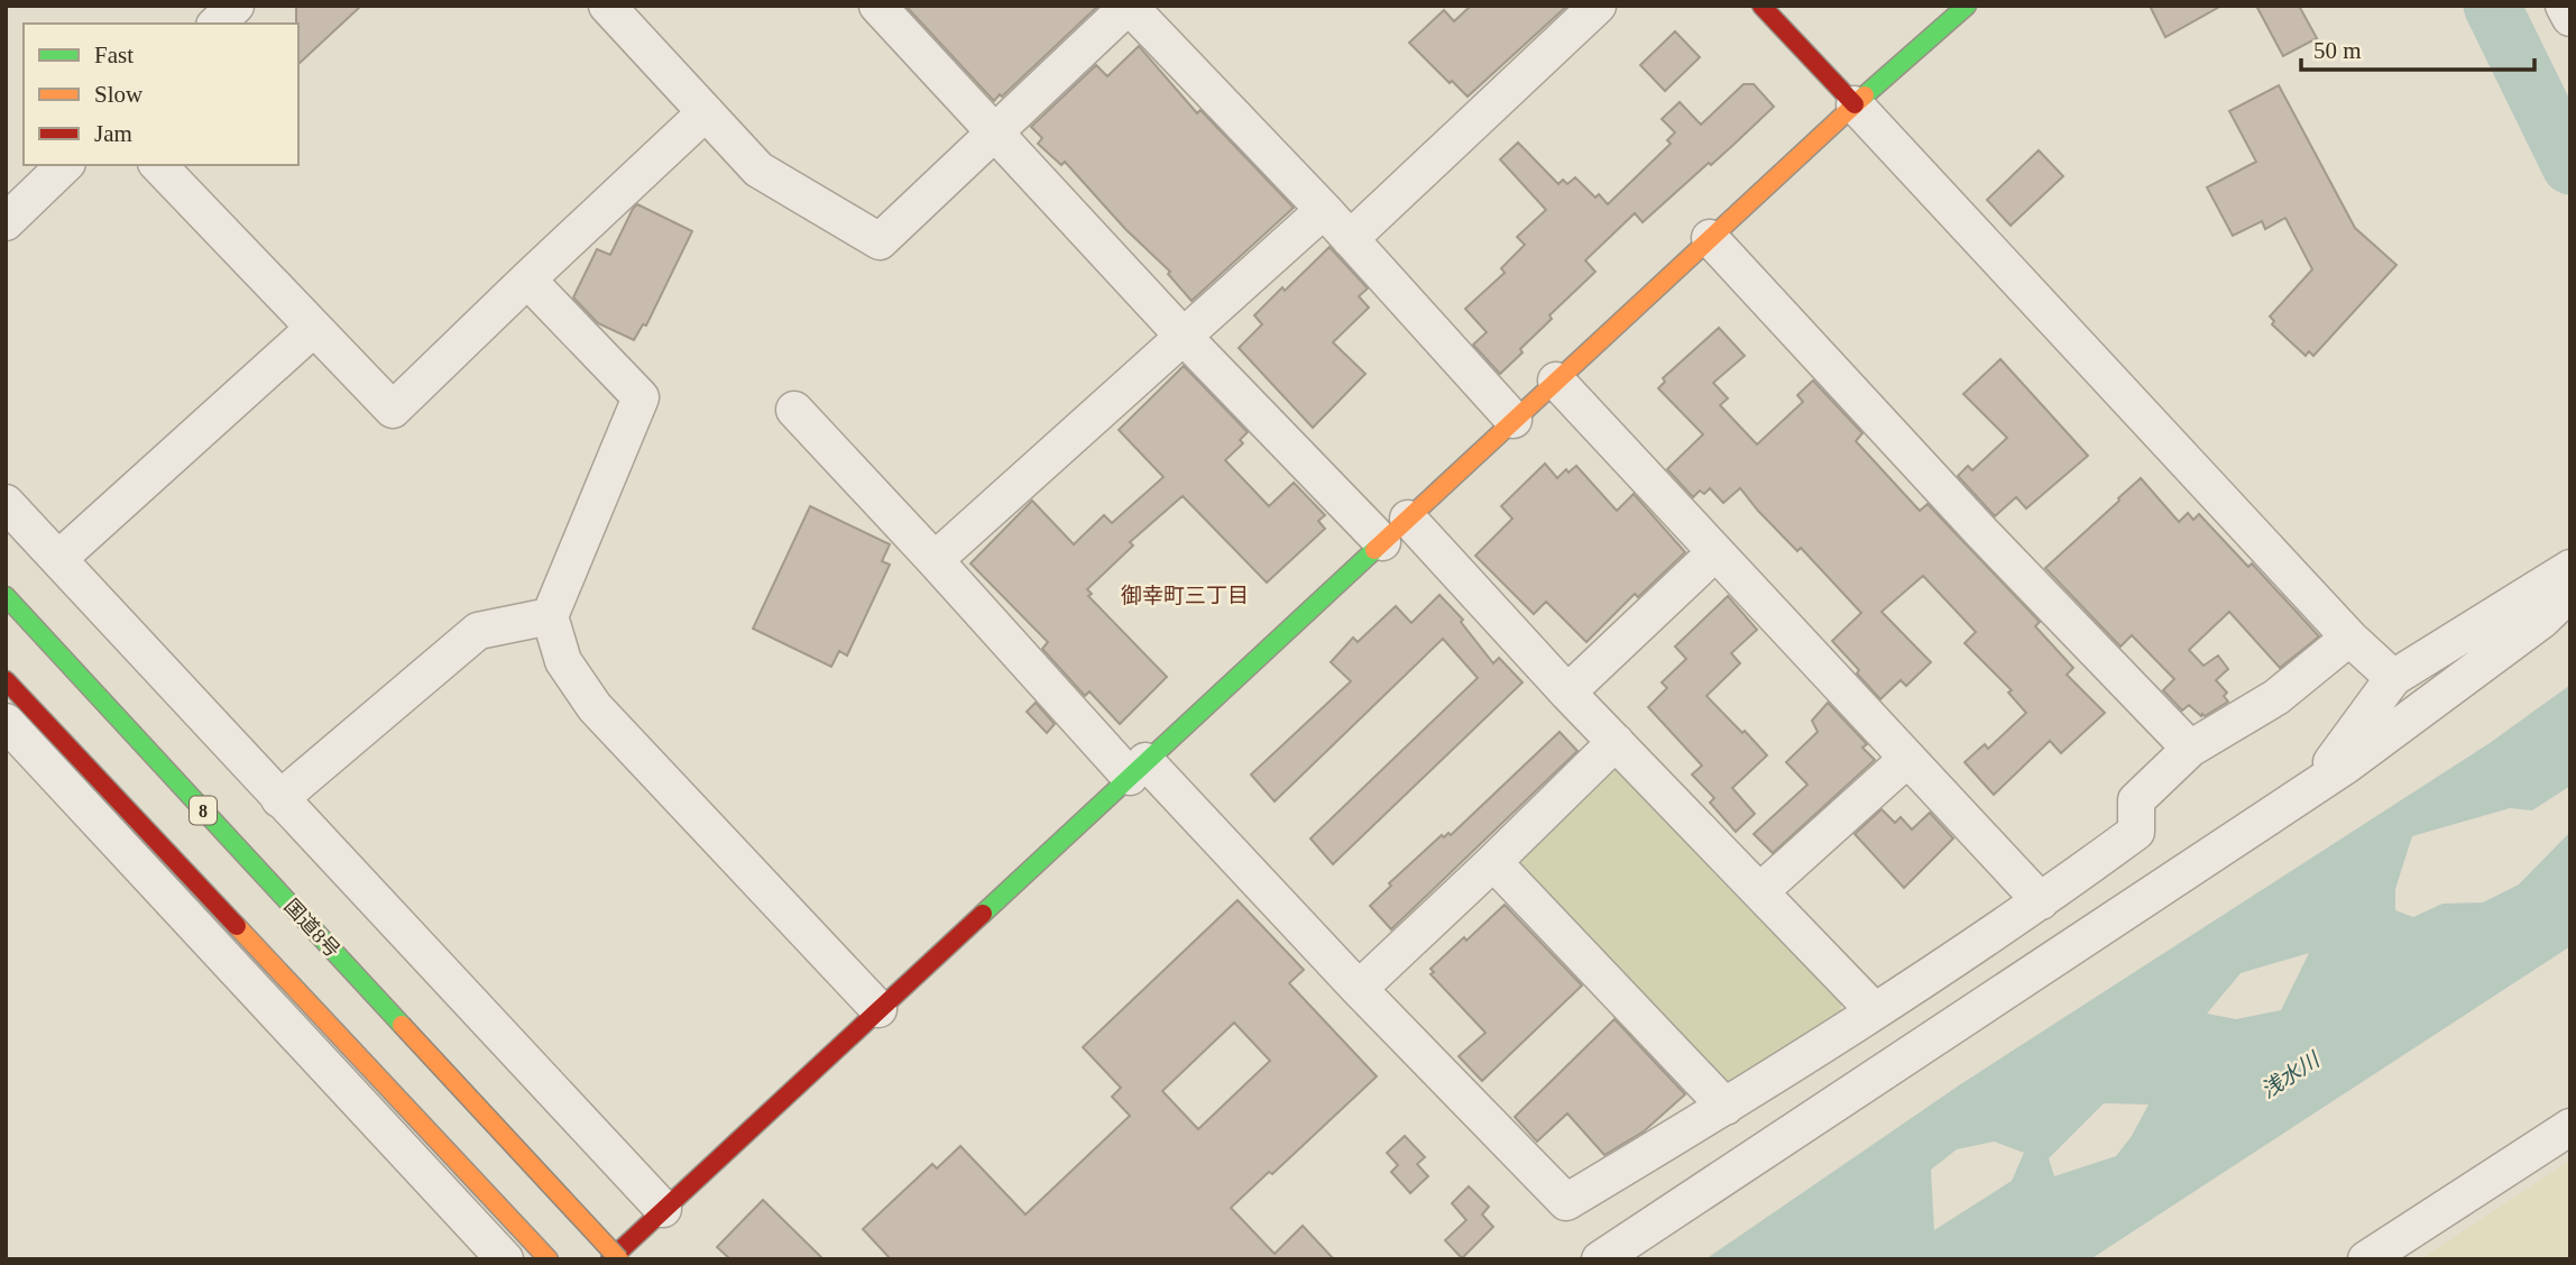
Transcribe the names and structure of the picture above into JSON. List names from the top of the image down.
{
  "streets": {
    "main road": ["8", "国道8号"]
  },
  "districts": ["御幸町三丁目"],
  "water": ["浅水川"],
  "legend": ["Fast", "Slow", "Jam"],
  "scale_bar": "50 m"
}
